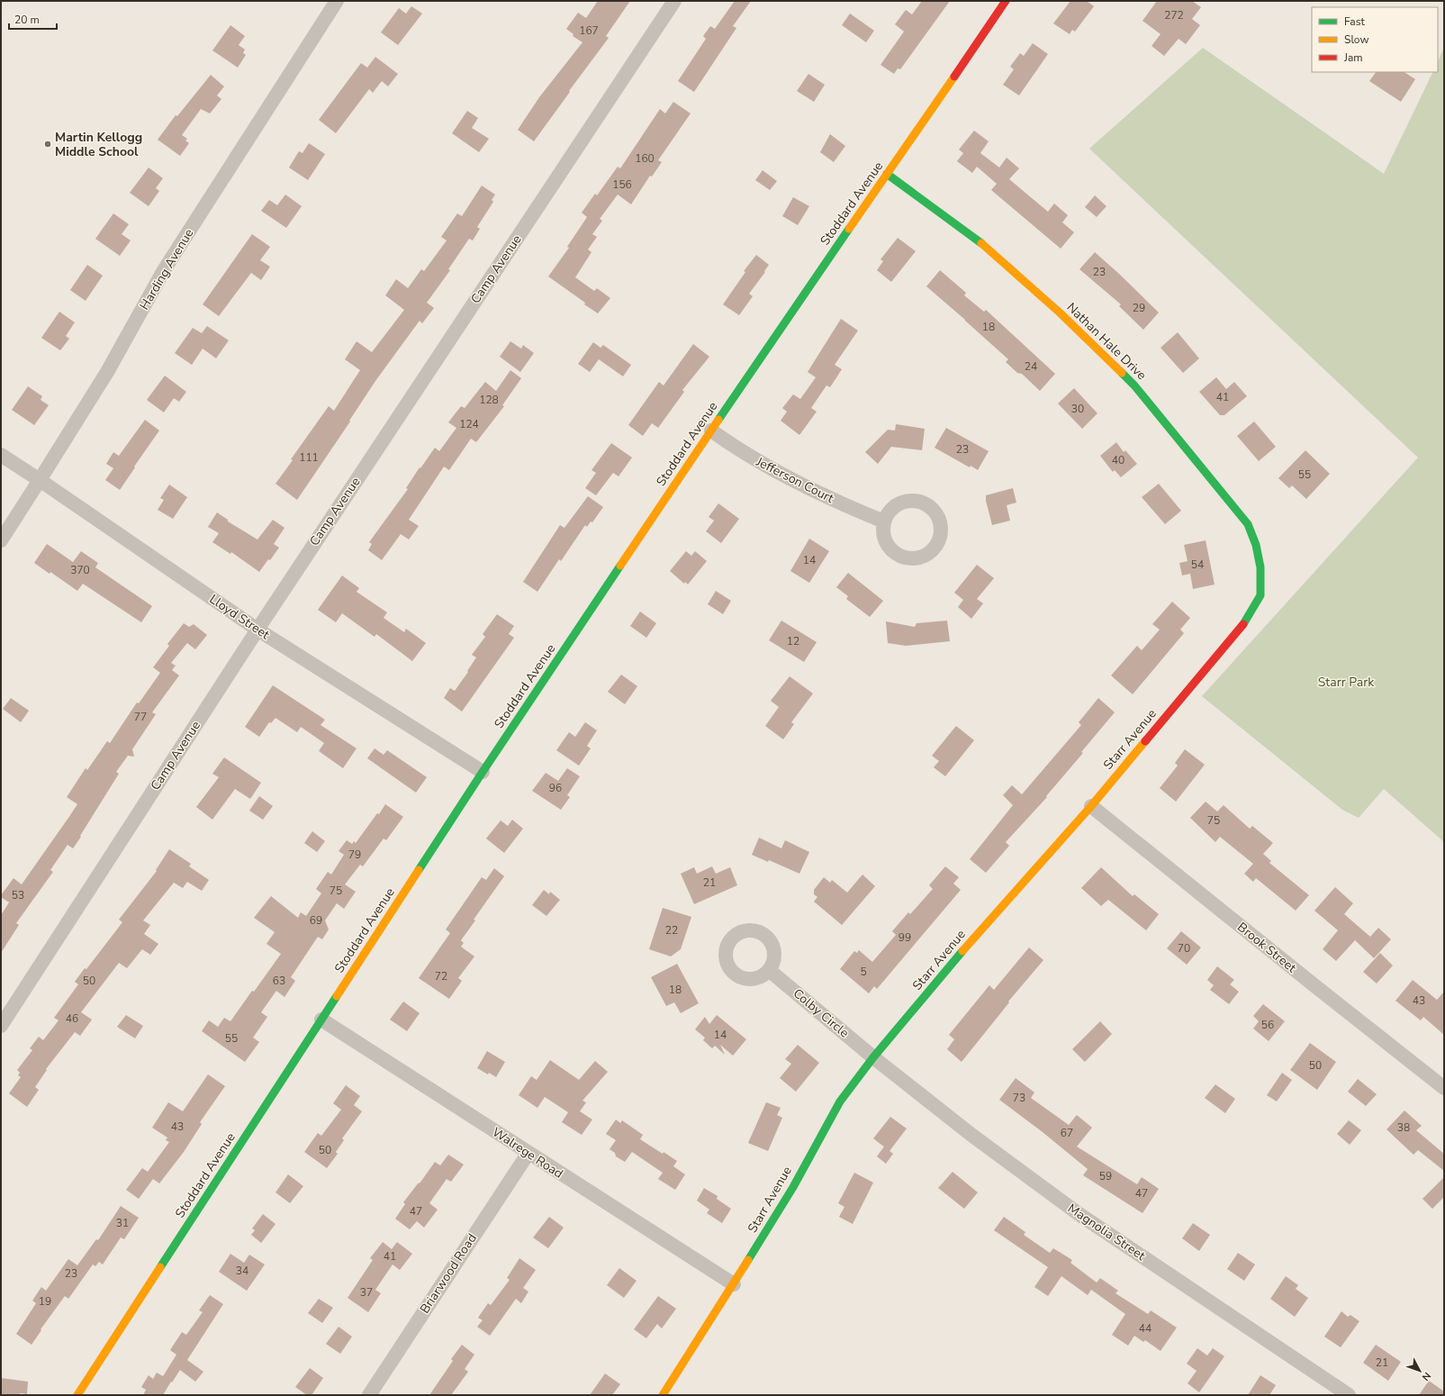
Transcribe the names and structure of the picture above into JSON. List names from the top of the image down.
{
  "streets": {
    "street": [
      "Stoddard Avenue",
      "Harding Avenue",
      "Camp Avenue",
      "Nathan Hale Drive",
      "Jefferson Court",
      "Lloyd Street",
      "Starr Avenue",
      "Brook Street",
      "Colby Circle",
      "Walrege Road",
      "Magnolia Street",
      "Briarwood Road"
    ]
  },
  "crossings": [
    ["Stoddard Avenue", "Nathan Hale Drive"],
    ["Stoddard Avenue", "Jefferson Court"],
    ["Stoddard Avenue", "Lloyd Street"],
    ["Stoddard Avenue", "Walrege Road"],
    ["Harding Avenue", "Lloyd Street"],
    ["Camp Avenue", "Lloyd Street"],
    ["Nathan Hale Drive", "Starr Avenue"],
    ["Starr Avenue", "Brook Street"],
    ["Starr Avenue", "Colby Circle"],
    ["Starr Avenue", "Walrege Road"],
    ["Starr Avenue", "Magnolia Street"],
    ["Colby Circle", "Magnolia Street"],
    ["Walrege Road", "Briarwood Road"]
  ],
  "parks": ["Starr Park"],
  "places": ["Martin Kellogg Middle School"],
  "house_numbers": [
    "272",
    "167",
    "160",
    "156",
    "23",
    "29",
    "18",
    "24",
    "41",
    "128",
    "30",
    "124",
    "23",
    "111",
    "40",
    "55",
    "14",
    "54",
    "370",
    "12",
    "77",
    "96",
    "75",
    "79",
    "21",
    "75",
    "53",
    "69",
    "22",
    "99",
    "70",
    "5",
    "72",
    "50",
    "63",
    "18",
    "43",
    "46",
    "56",
    "14",
    "55",
    "50",
    "73",
    "43",
    "38",
    "67",
    "50",
    "59",
    "47",
    "47",
    "31",
    "41",
    "34",
    "23",
    "37",
    "19",
    "44",
    "21"
  ],
  "legend": ["Fast", "Slow", "Jam"],
  "scale_bar": "20 m",
  "north": "bottom right"
}
